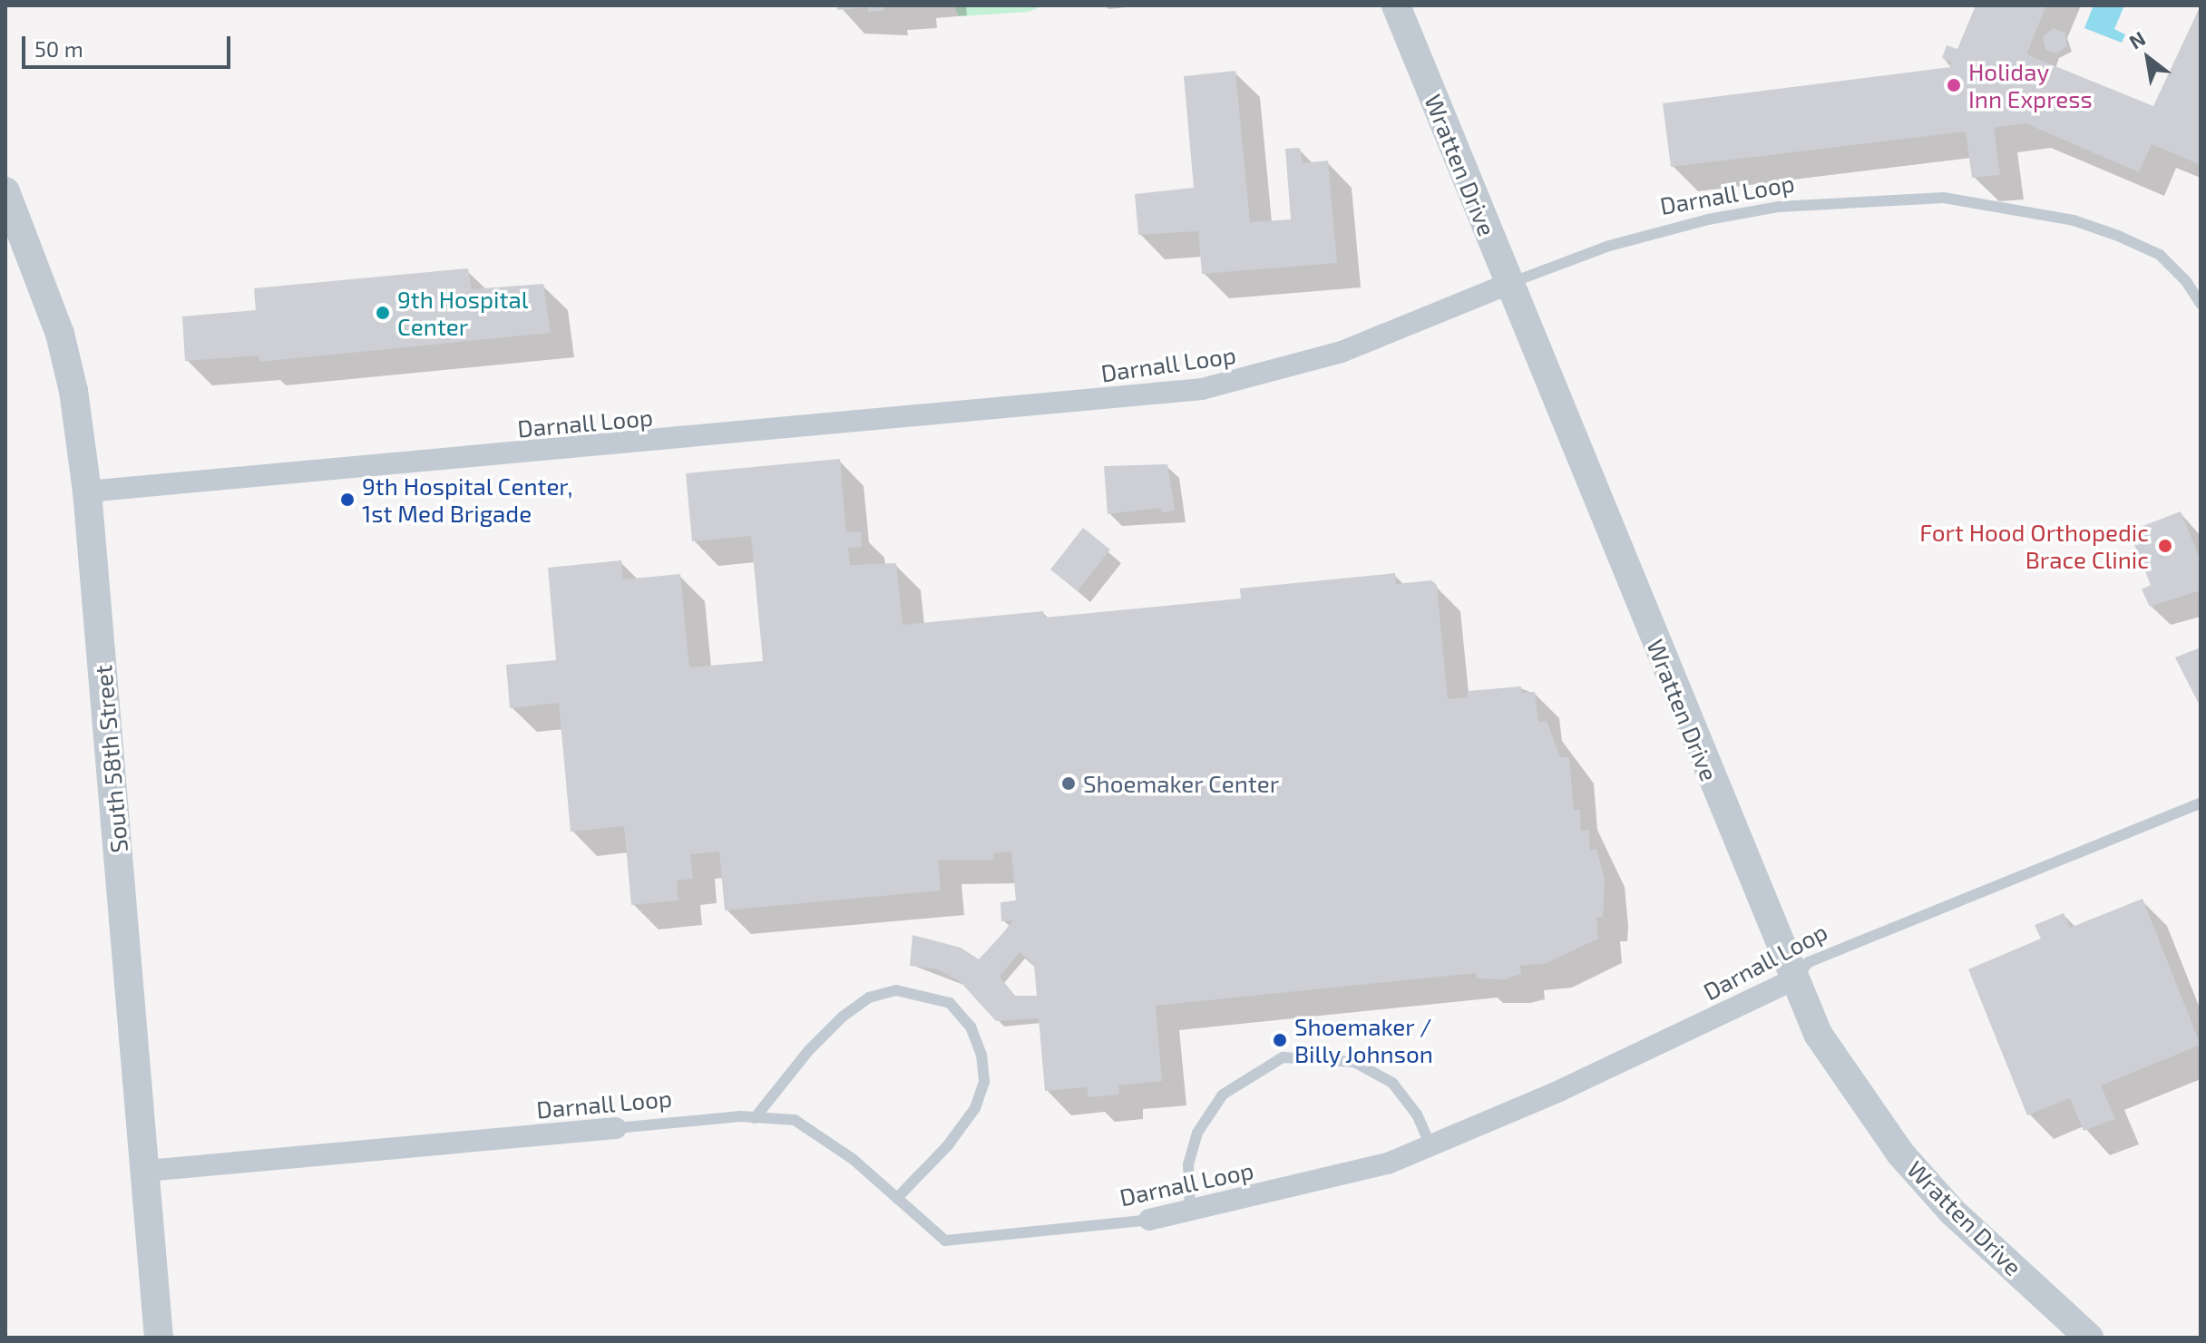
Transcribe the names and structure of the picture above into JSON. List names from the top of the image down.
{
  "streets": {
    "street": ["Wratten Drive", "Darnall Loop", "South 58th Street"]
  },
  "crossings": [
    ["Wratten Drive", "Darnall Loop"],
    ["Darnall Loop", "South 58th Street"]
  ],
  "places": [
    "Holiday Inn Express",
    "9th Hospital Center",
    "9th Hospital Center, 1st Med Brigade",
    "Fort Hood Orthopedic Brace Clinic",
    "Shoemaker Center",
    "Shoemaker / Billy Johnson"
  ],
  "scale_bar": "50 m",
  "north": "top left"
}
